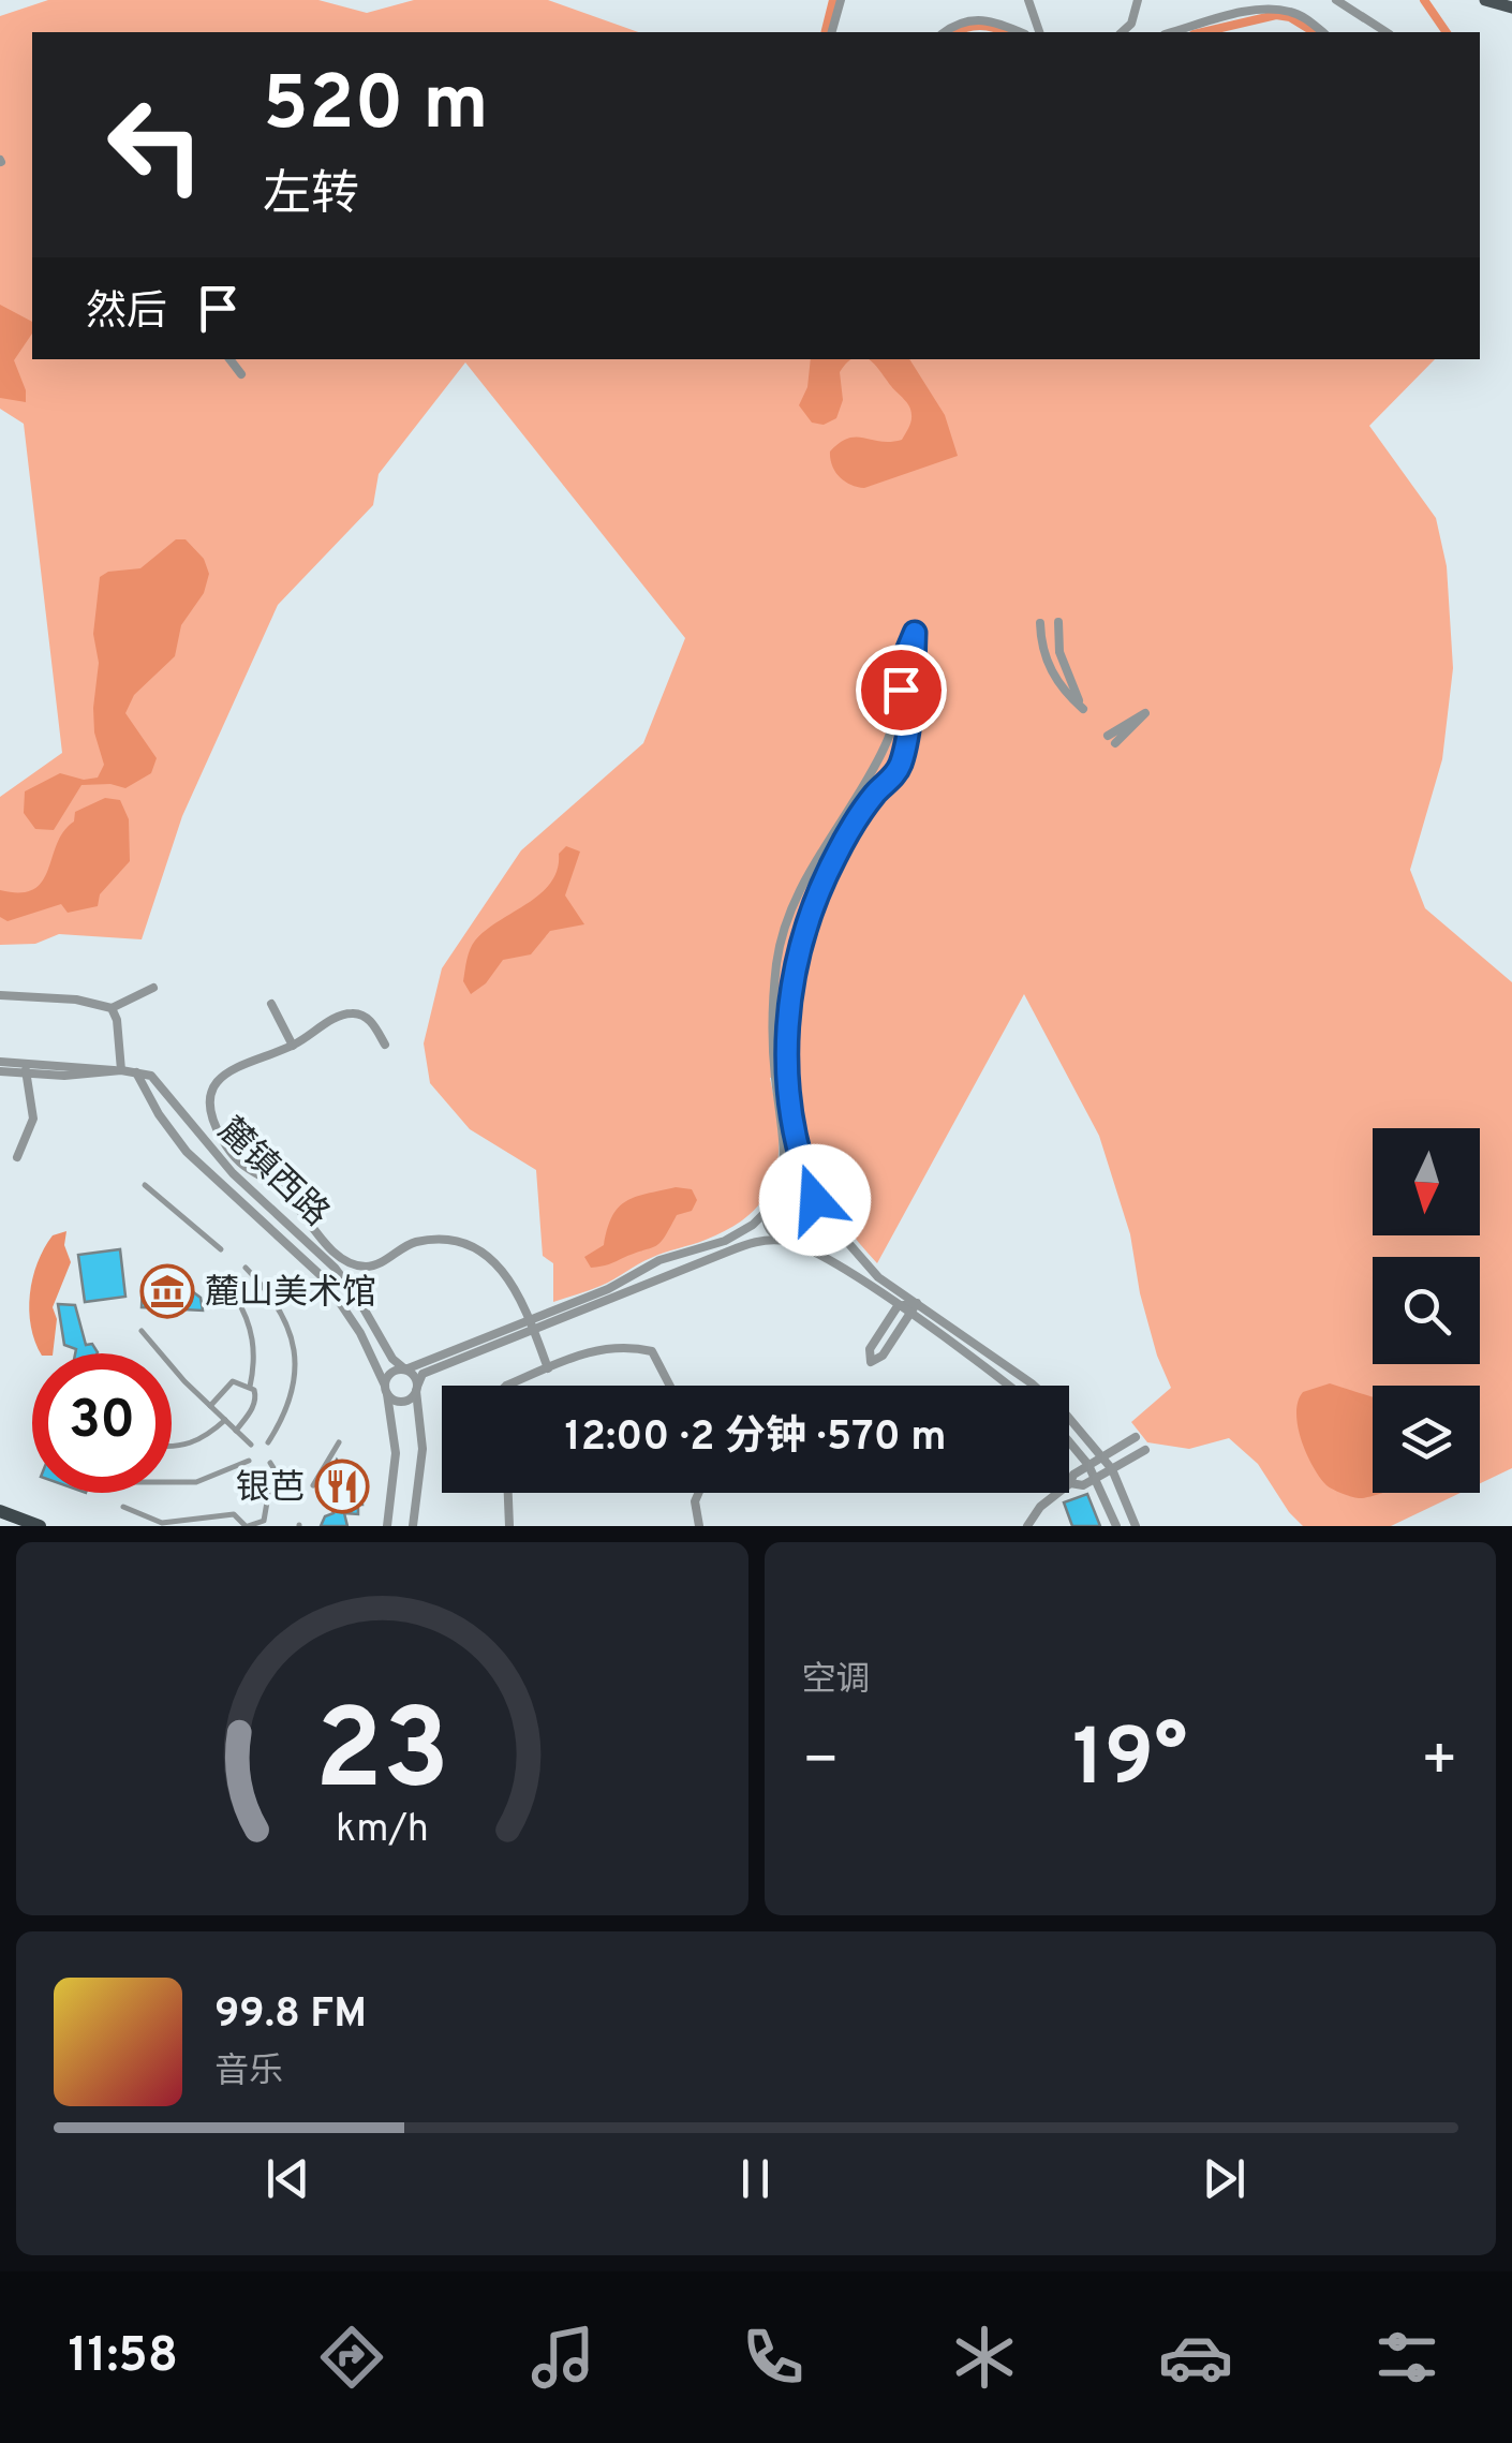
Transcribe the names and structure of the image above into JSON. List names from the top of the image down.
{
  "streets": {
    "street": ["麓镇西路"]
  },
  "places": {
    "museum": ["麓山美术馆"],
    "restaurant": ["银芭"]
  },
  "north": "bottom",
  "page": {
    "turn": ["520 m", "左转"],
    "then": "然后",
    "limit": "30",
    "trip": "12:00 · 2 分钟 · 570 m",
    "tile": "空调",
    "heat": ["−", "19°", "+"],
    "song": ["99.8 FM", "音乐"],
    "tabs": "11:58",
    "gauge": ["23", "km/h"]
  }
}
